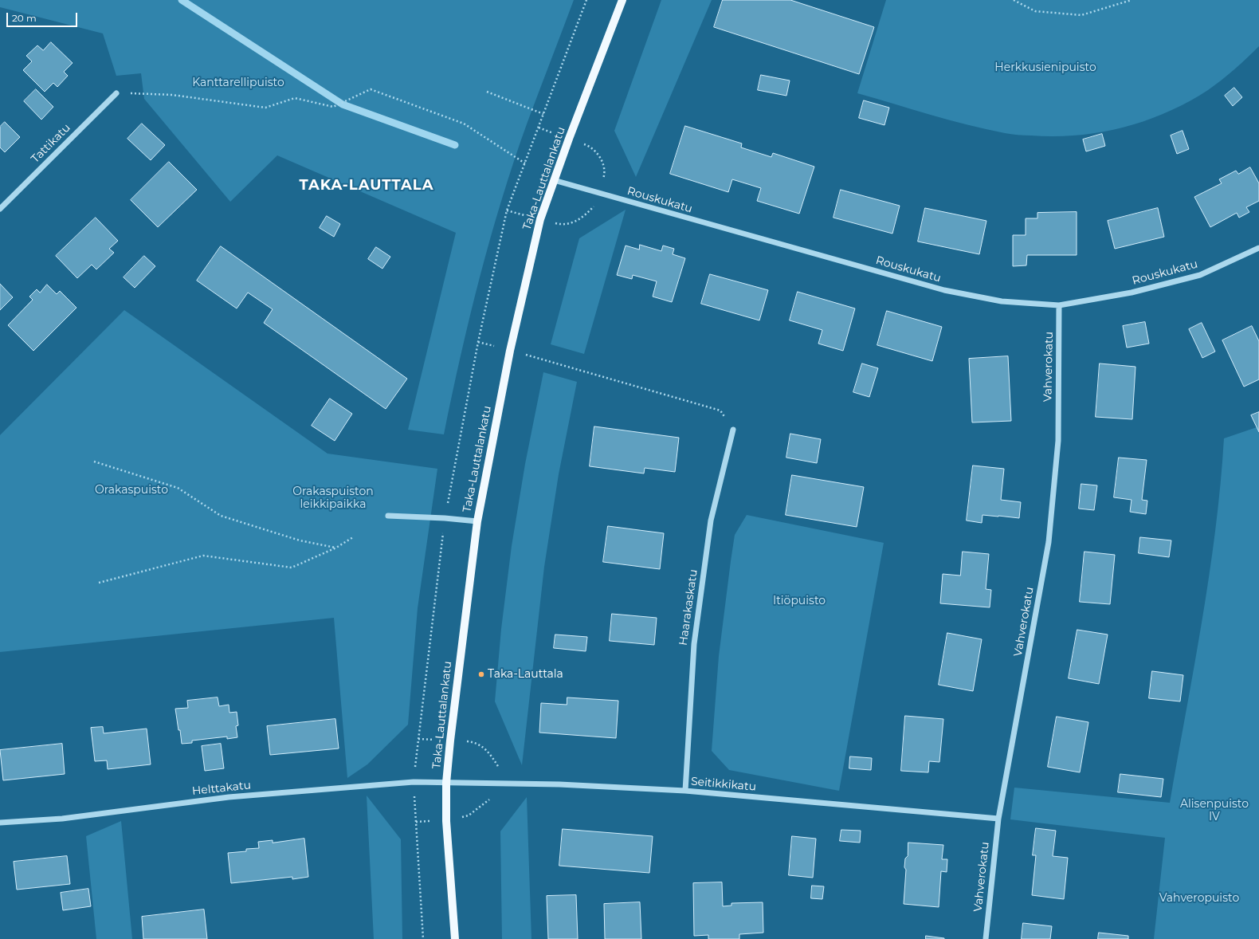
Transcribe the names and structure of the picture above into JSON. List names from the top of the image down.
{
  "streets": {
    "main road": ["Taka-Lauttalankatu"],
    "street": [
      "Tattikatu",
      "Rouskukatu",
      "Vahverokatu",
      "Haarakaskatu",
      "Seitikkikatu",
      "Helttakatu"
    ]
  },
  "crossings": [
    ["Taka-Lauttalankatu", "Rouskukatu"],
    ["Taka-Lauttalankatu", "Seitikkikatu"],
    ["Taka-Lauttalankatu", "Helttakatu"],
    ["Rouskukatu", "Vahverokatu"],
    ["Vahverokatu", "Seitikkikatu"],
    ["Haarakaskatu", "Seitikkikatu"],
    ["Seitikkikatu", "Helttakatu"]
  ],
  "districts": ["TAKA-LAUTTALA"],
  "parks": [
    "Herkkusienipuisto",
    "Kanttarellipuisto",
    "Orakaspuisto",
    "Orakaspuiston leikkipaikka",
    "Itiöpuisto",
    "Alisenpuisto IV",
    "Vahveropuisto"
  ],
  "places": ["Taka-Lauttala"],
  "scale_bar": "20 m"
}
